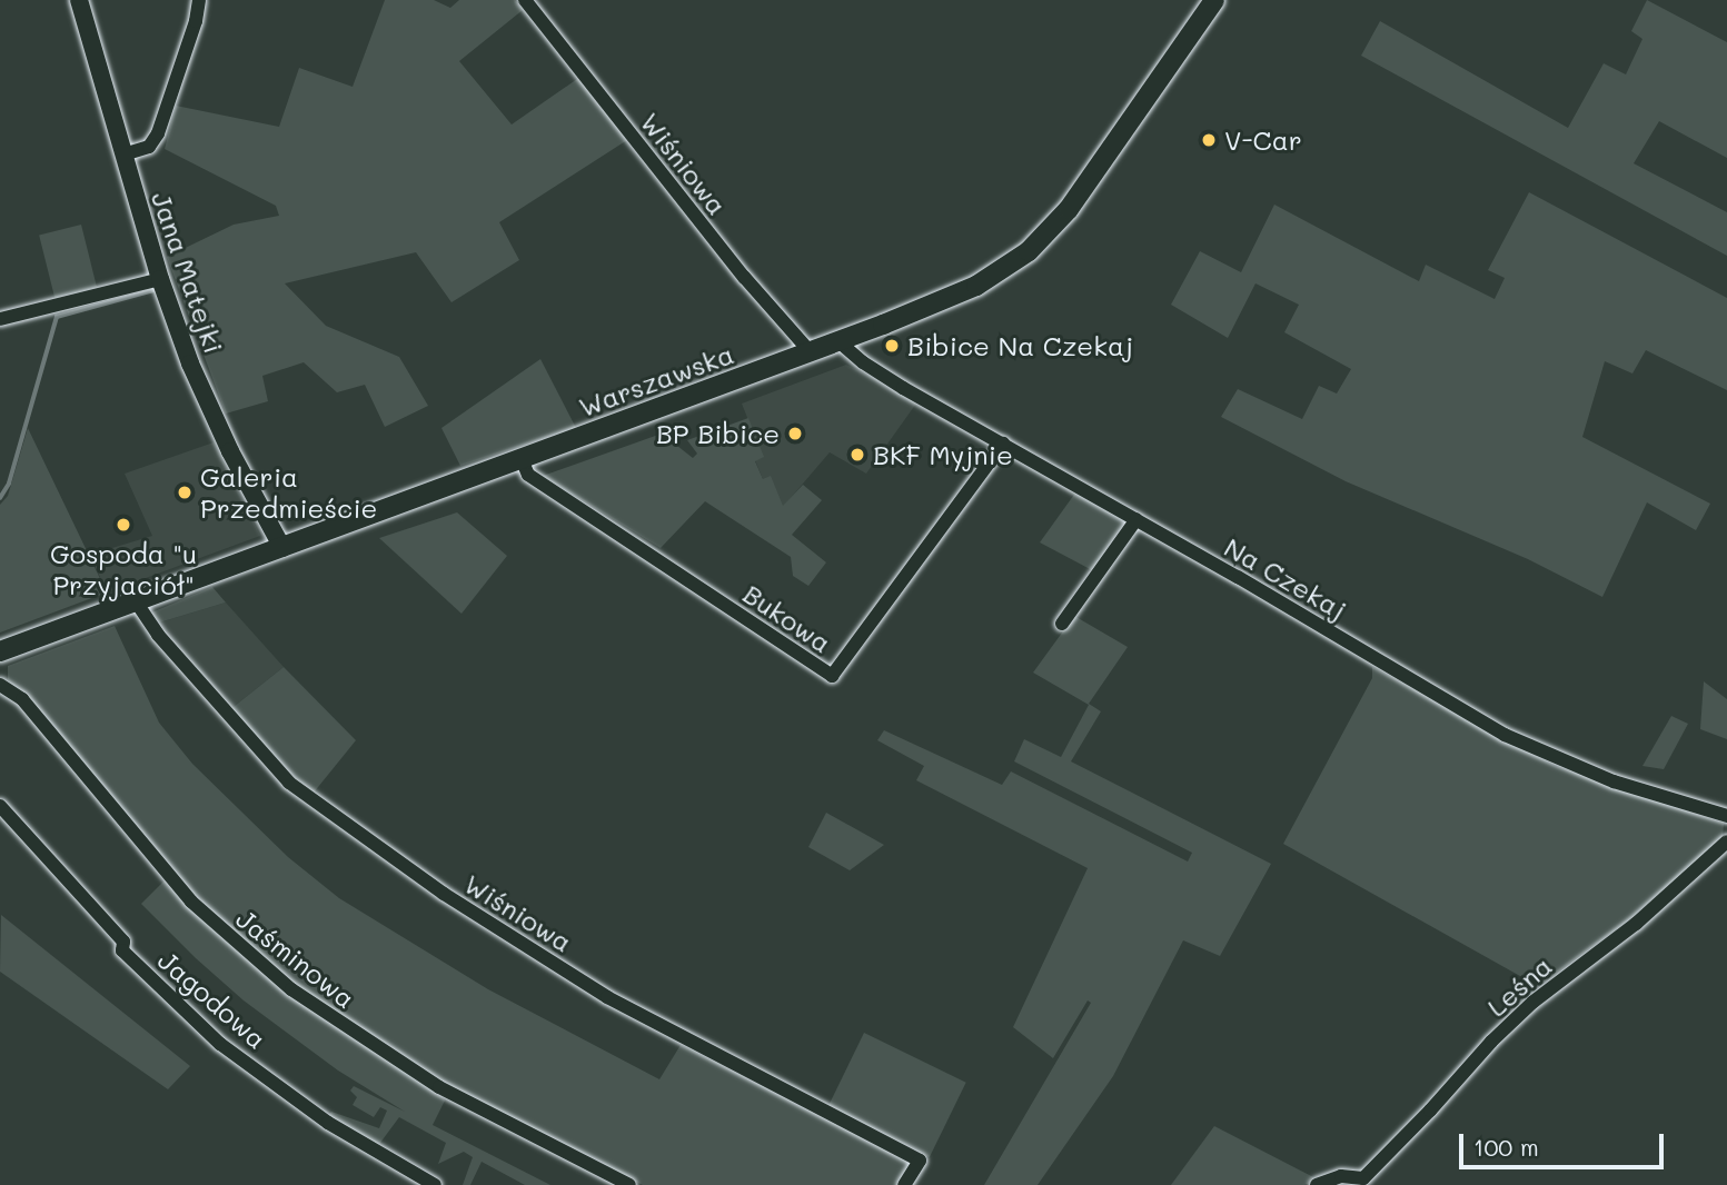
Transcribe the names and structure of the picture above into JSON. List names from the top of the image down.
{
  "streets": {
    "main road": ["Warszawska"],
    "street": [
      "Wiśniowa",
      "Jana Matejki",
      "Na Czekaj",
      "Bukowa",
      "Jaśminowa",
      "Leśna",
      "Jagodowa"
    ]
  },
  "crossings": [
    ["Wiśniowa", "Warszawska"],
    ["Jana Matejki", "Warszawska"],
    ["Warszawska", "Na Czekaj"],
    ["Warszawska", "Bukowa"],
    ["Na Czekaj", "Bukowa"]
  ],
  "places": [
    "V-Car",
    "Bibice Na Czekaj",
    "BP Bibice",
    "BKF Myjnie",
    "Galeria Przedmieście",
    "Gospoda \"u Przyjaciół\""
  ],
  "scale_bar": "100 m"
}
